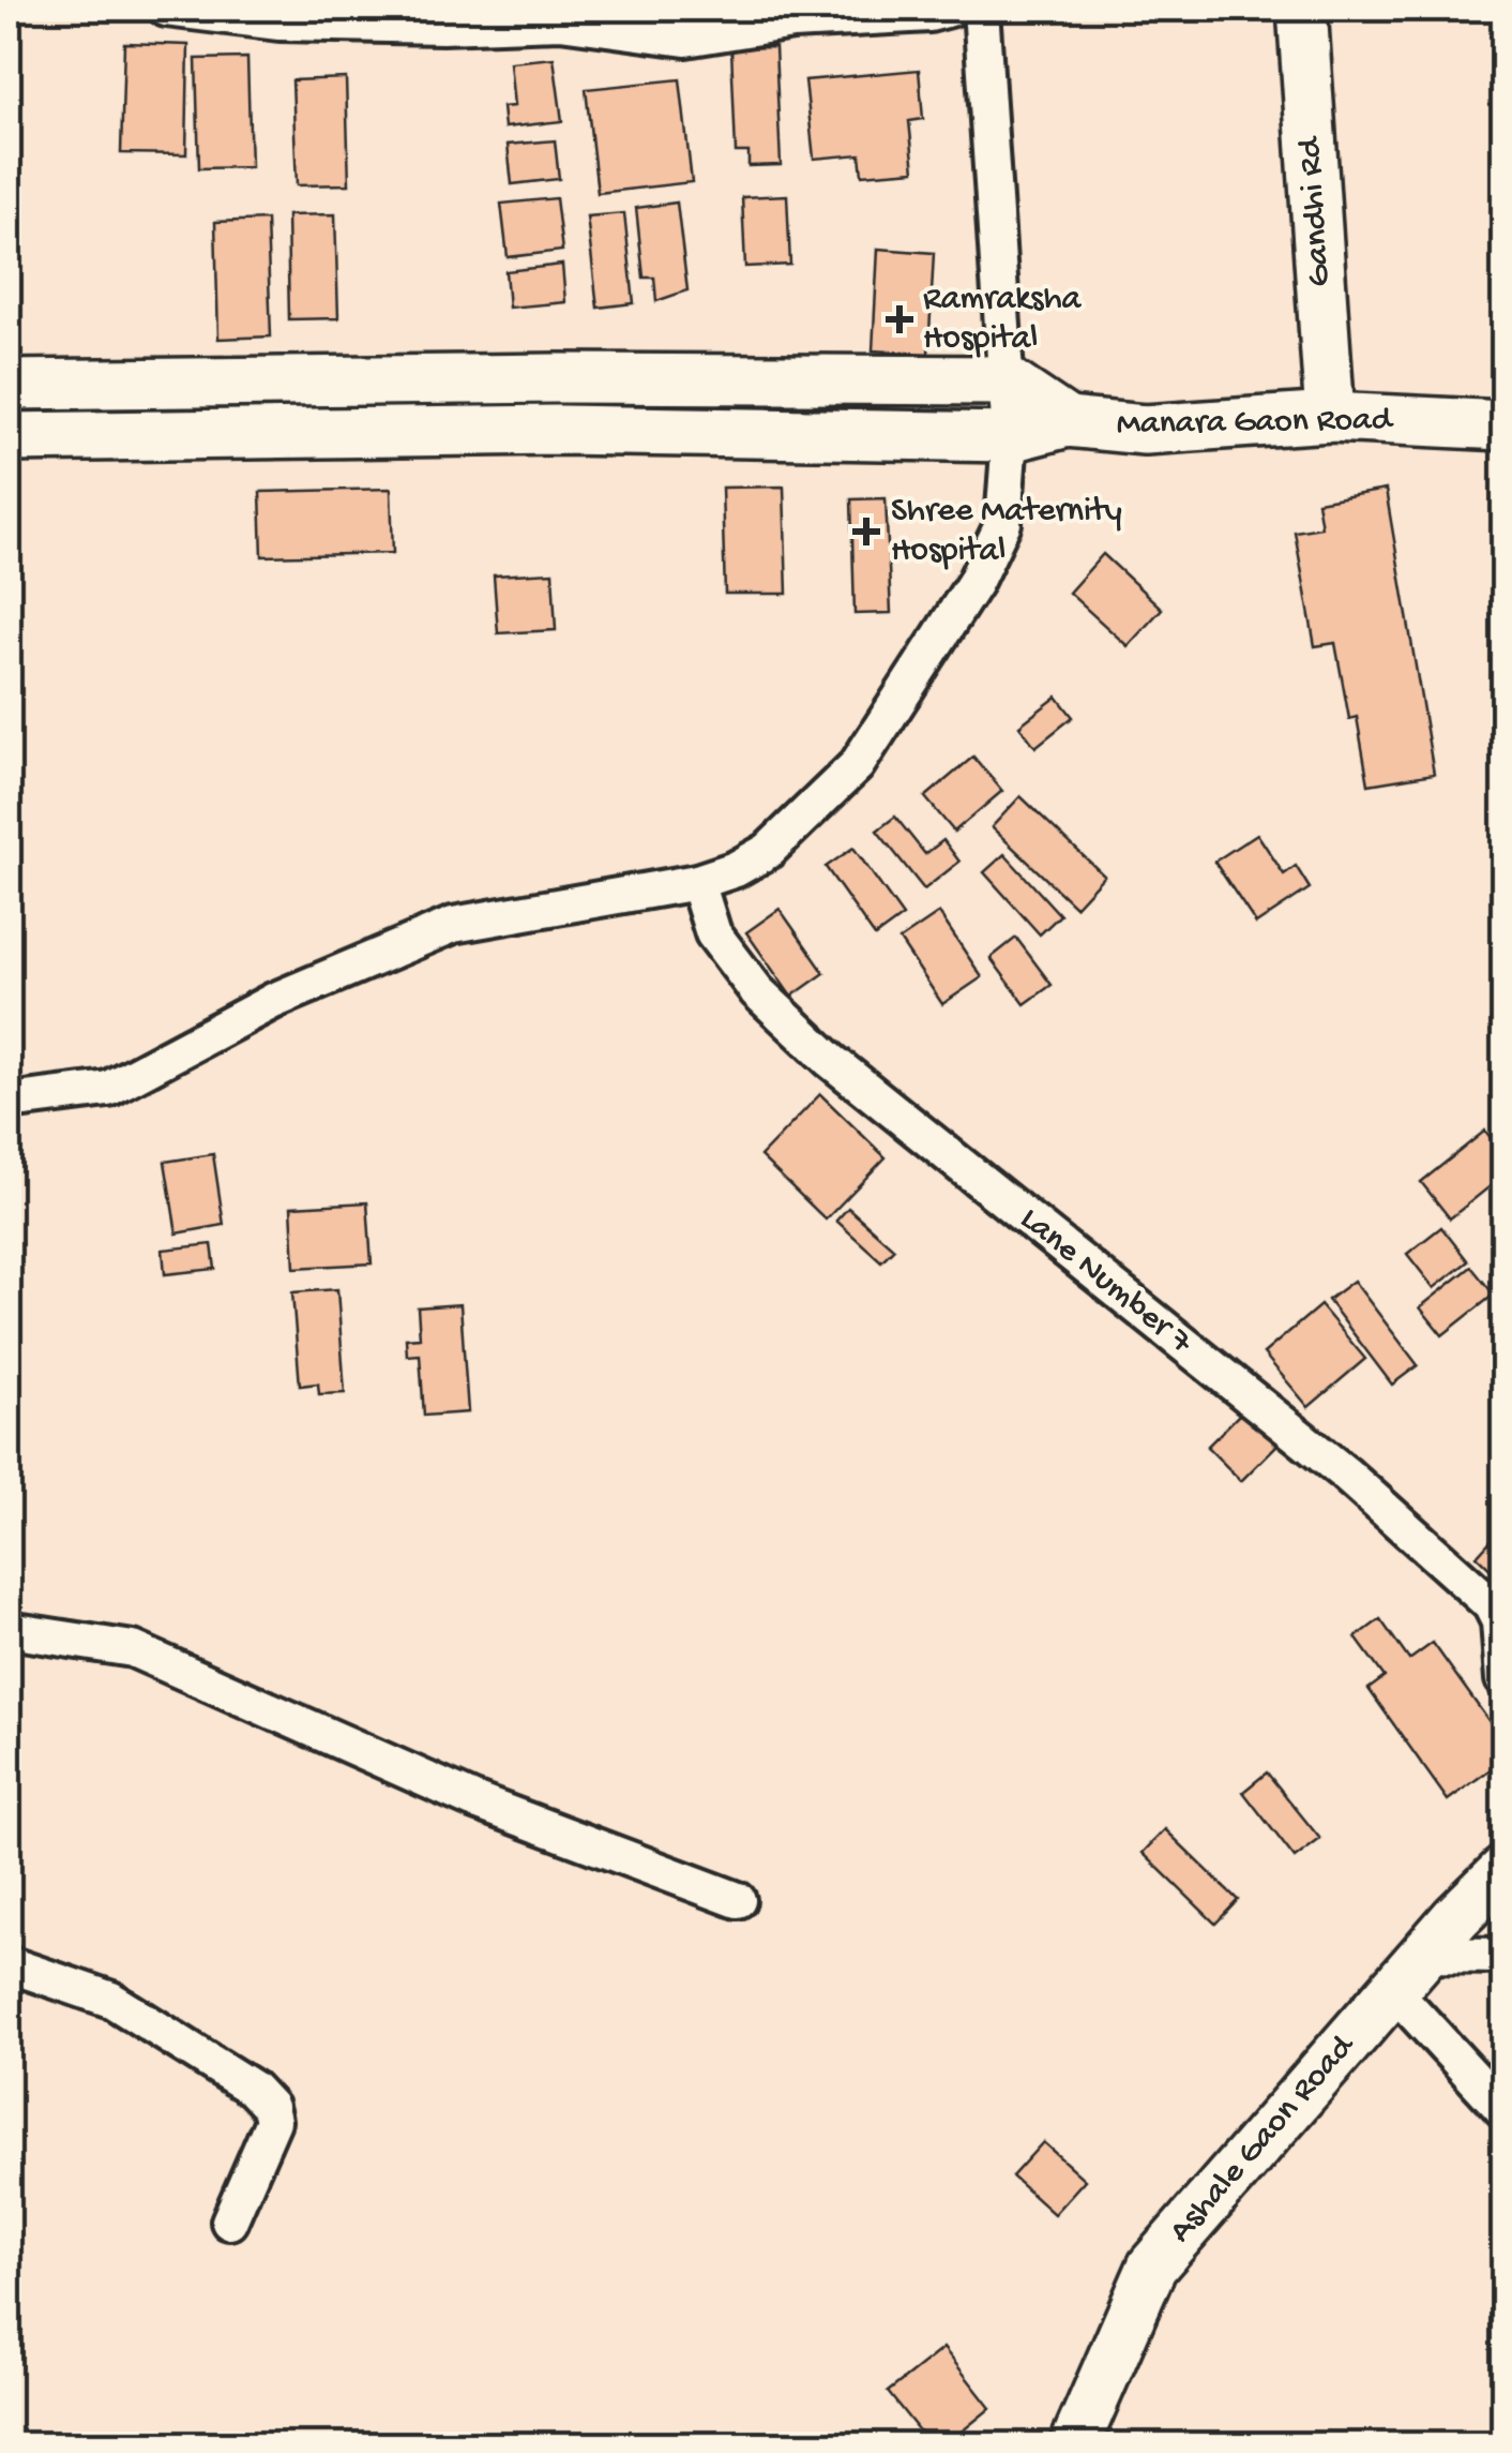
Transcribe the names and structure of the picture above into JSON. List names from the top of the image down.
{
  "streets": {
    "street": [
      "Gandhi Rd",
      "Manara Gaon Road",
      "Lane Number 7",
      "Ashale Gaon Road"
    ]
  },
  "crossings": [
    ["Gandhi Rd", "Manara Gaon Road"]
  ],
  "places": {
    "health": ["Ramraksha Hospital", "Shree Maternity Hospital"]
  }
}
